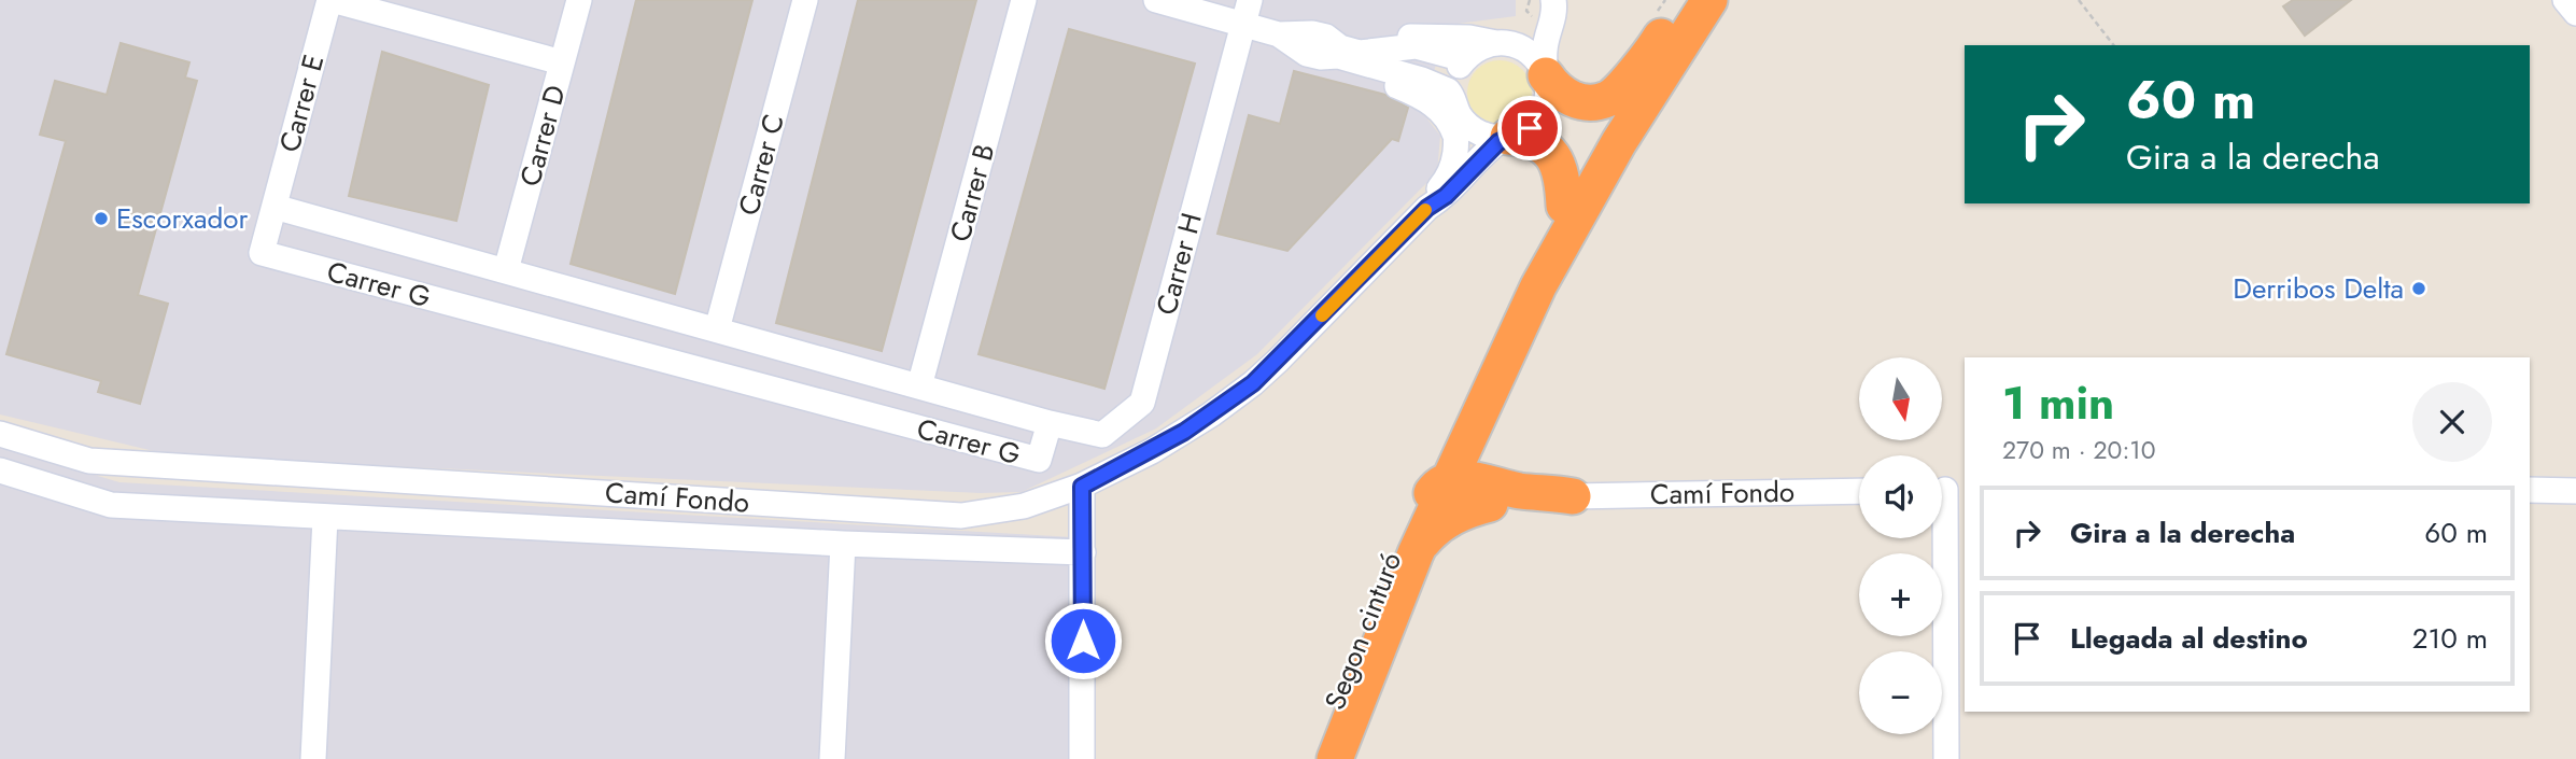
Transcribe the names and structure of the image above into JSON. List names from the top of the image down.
{
  "streets": {
    "highway": ["Segon cinturó"],
    "street": [
      "Carrer E",
      "Carrer D",
      "Carrer C",
      "Carrer B",
      "Carrer H",
      "Carrer G",
      "Camí Fondo"
    ]
  },
  "crossings": [
    ["Carrer E", "Carrer G"],
    ["Carrer D", "Carrer G"],
    ["Carrer C", "Carrer G"],
    ["Carrer B", "Carrer G"],
    ["Carrer H", "Carrer G"]
  ],
  "places": ["Escorxador", "Derribos Delta"],
  "north": "bottom",
  "page": {
    "turn": ["60 m", "Gira a la derecha"],
    "map_buttons": ["+", "−"],
    "heading": ["1 min", "270 m · 20:10"],
    "list": [
      {
        "name": "Gira a la derecha",
        "value": "60 m"
      },
      {
        "name": "Llegada al destino",
        "value": "210 m"
      }
    ]
  }
}
